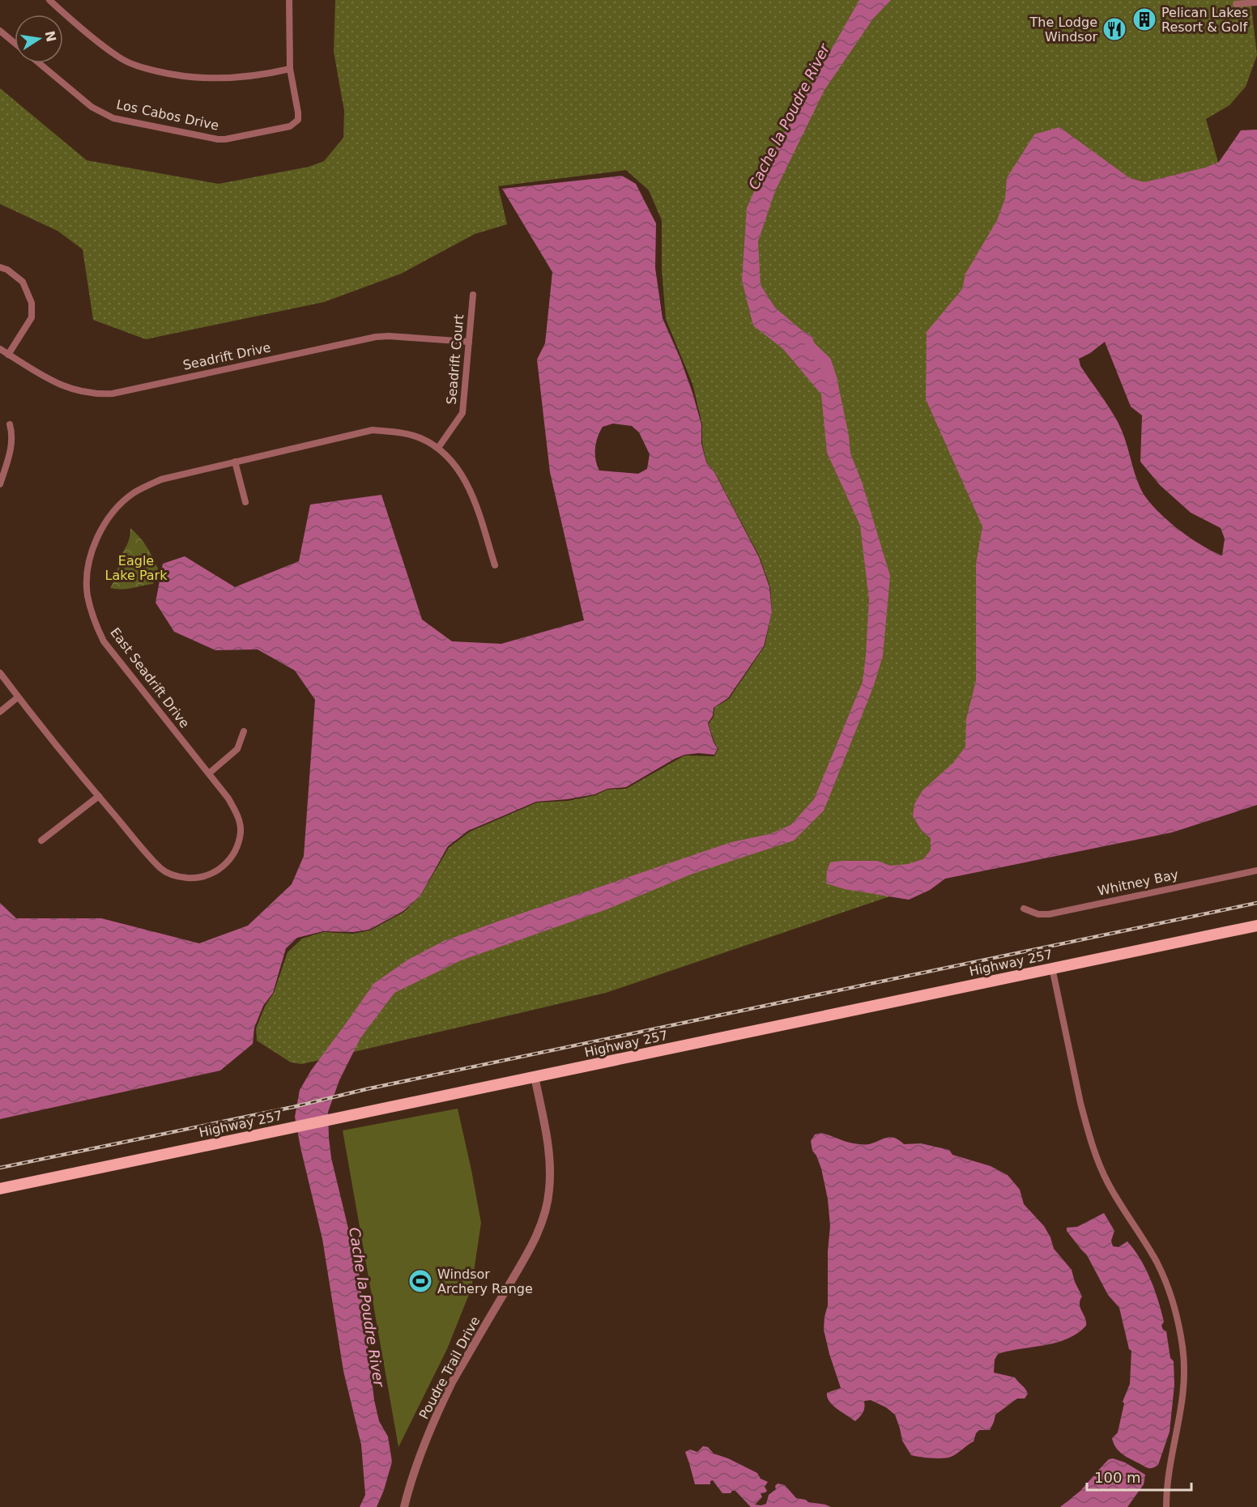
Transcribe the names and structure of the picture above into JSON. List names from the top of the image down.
{
  "streets": {
    "main road": ["Highway 257"],
    "street": [
      "Los Cabos Drive",
      "Seadrift Drive",
      "Seadrift Court",
      "East Seadrift Drive",
      "Whitney Bay",
      "Poudre Trail Drive"
    ]
  },
  "crossings": [
    ["Seadrift Drive", "Seadrift Court"],
    ["Seadrift Court", "East Seadrift Drive"],
    ["Highway 257", "Poudre Trail Drive"]
  ],
  "water": ["Cache la Poudre River"],
  "parks": ["Eagle Lake Park"],
  "places": {
    "building": ["Pelican Lakes Resort & Golf"],
    "restaurant": ["The Lodge Windsor"],
    "sports": ["Windsor Archery Range"]
  },
  "scale_bar": "100 m",
  "north": "right"
}
